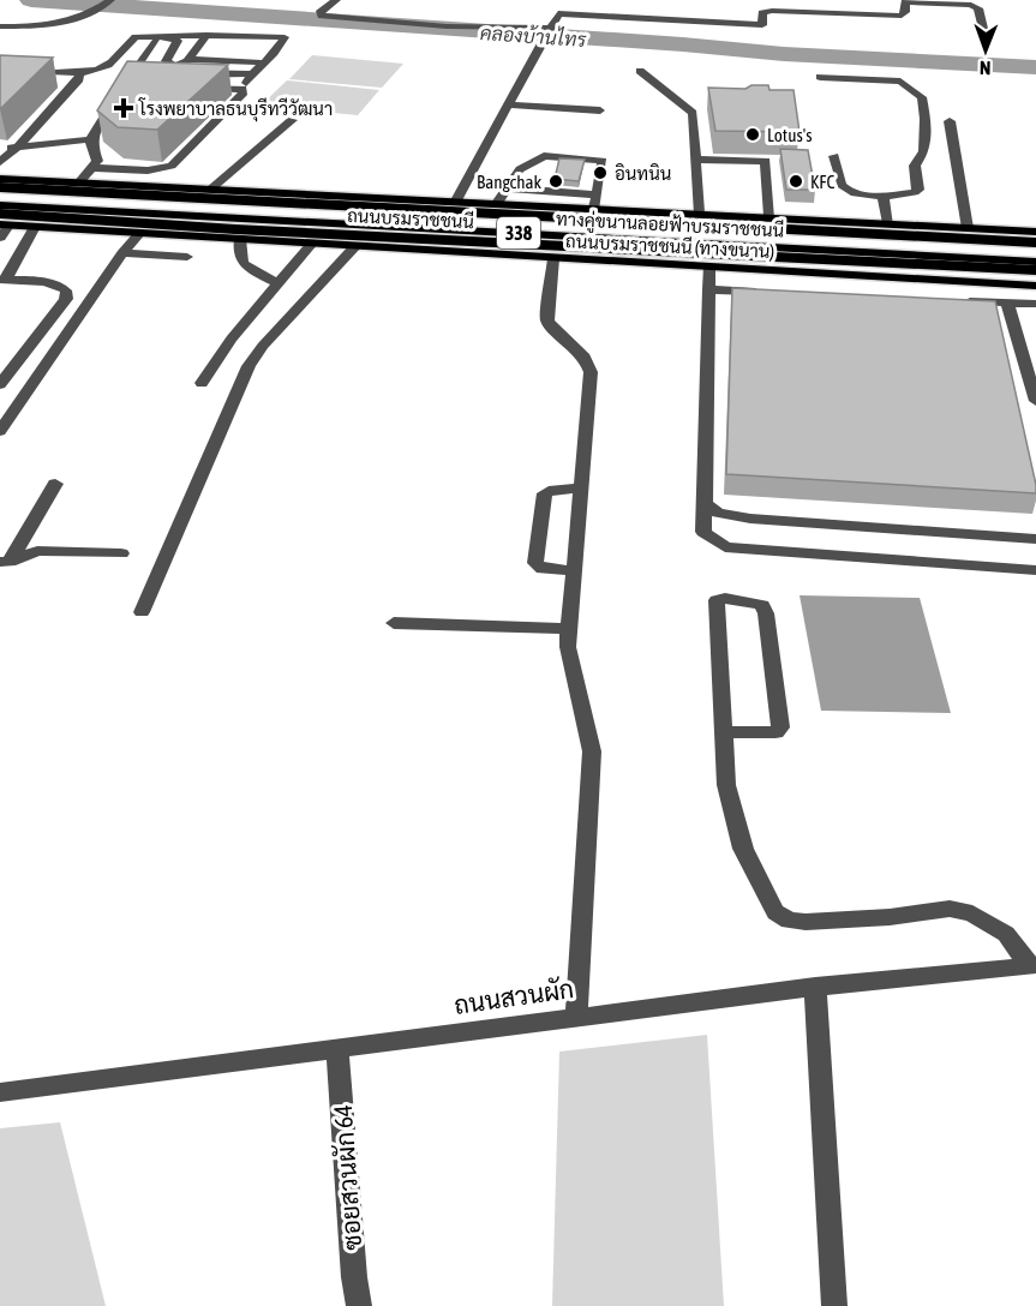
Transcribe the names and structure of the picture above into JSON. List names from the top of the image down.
{
  "streets": {
    "highway": ["ถนนบรมราชชนนี", "338"],
    "main road": ["ทางคู่ขนานลอยฟ้าบรมราชชนนี", "ถนนบรมราชชนนี (ทางขนาน)"],
    "street": ["ถนนสวนผัก", "ซอยสวนผัก 64"]
  },
  "crossings": [
    ["ถนนบรมราชชนนี", "ถนนบรมราชชนนี (ทางขนาน)"],
    ["ถนนสวนผัก", "ซอยสวนผัก 64"]
  ],
  "water": ["คลองบ้านไทร"],
  "places": {
    "health": ["โรงพยาบาลธนบุรีทวีวัฒนา"],
    "other": [
      "Lotus's",
      "อินทนิน",
      "Bangchak",
      "KFC"
    ]
  },
  "north": "bottom"
}
